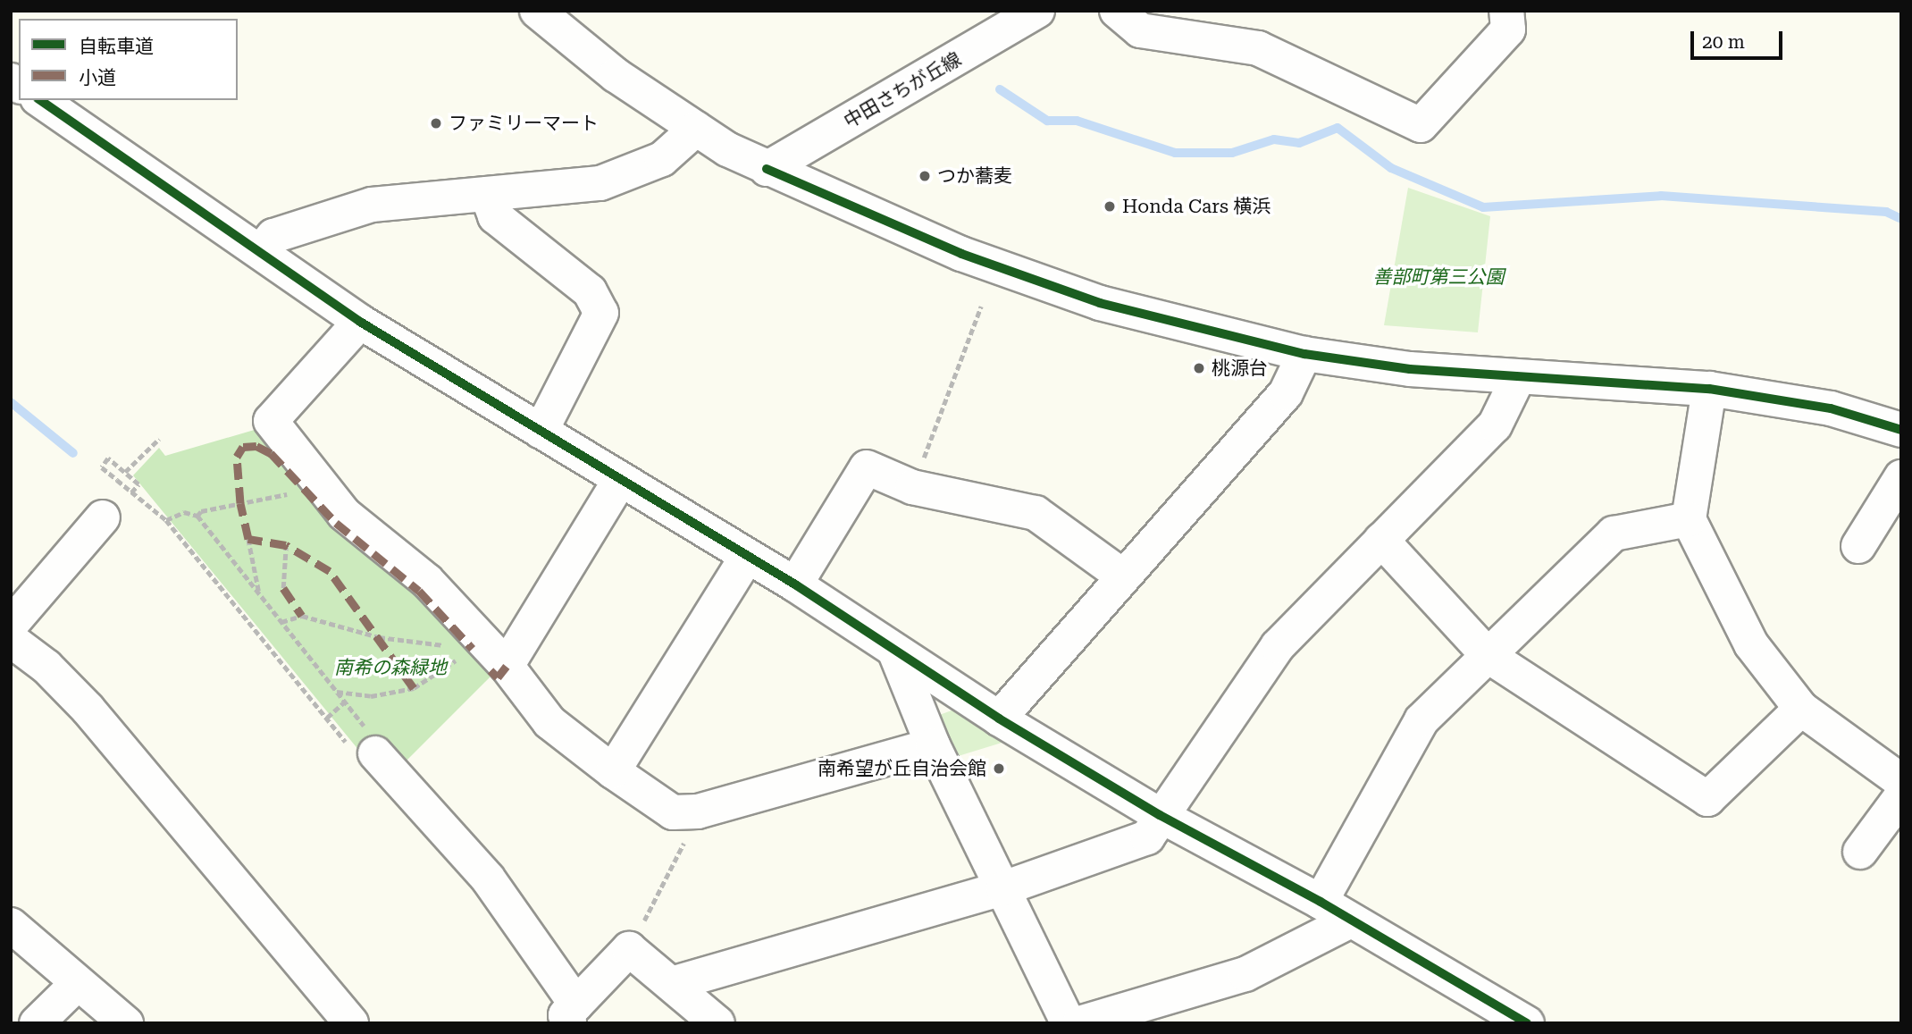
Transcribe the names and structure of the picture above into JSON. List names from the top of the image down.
{
  "streets": {
    "street": ["中田さちが丘線"]
  },
  "parks": ["善部町第三公園", "南希の森緑地"],
  "places": [
    "ファミリーマート",
    "つか蕎麦",
    "Honda Cars 横浜",
    "桃源台",
    "南希望が丘自治会館"
  ],
  "legend": ["自転車道", "小道"],
  "scale_bar": "20 m"
}
